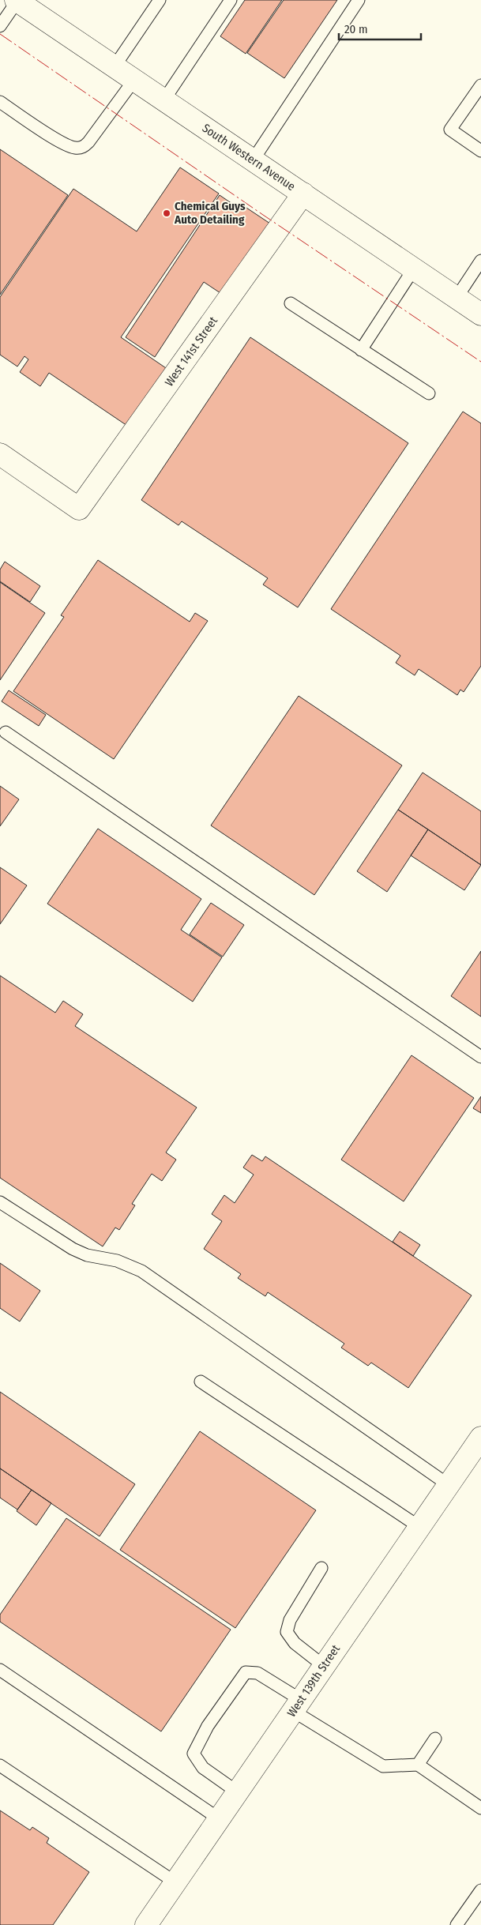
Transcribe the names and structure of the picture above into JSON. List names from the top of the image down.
{
  "streets": {
    "street": ["South Western Avenue", "West 141st Street", "West 139th Street"]
  },
  "crossings": [
    ["South Western Avenue", "West 141st Street"]
  ],
  "places": ["Chemical Guys Auto Detailing"],
  "scale_bar": "20 m"
}
